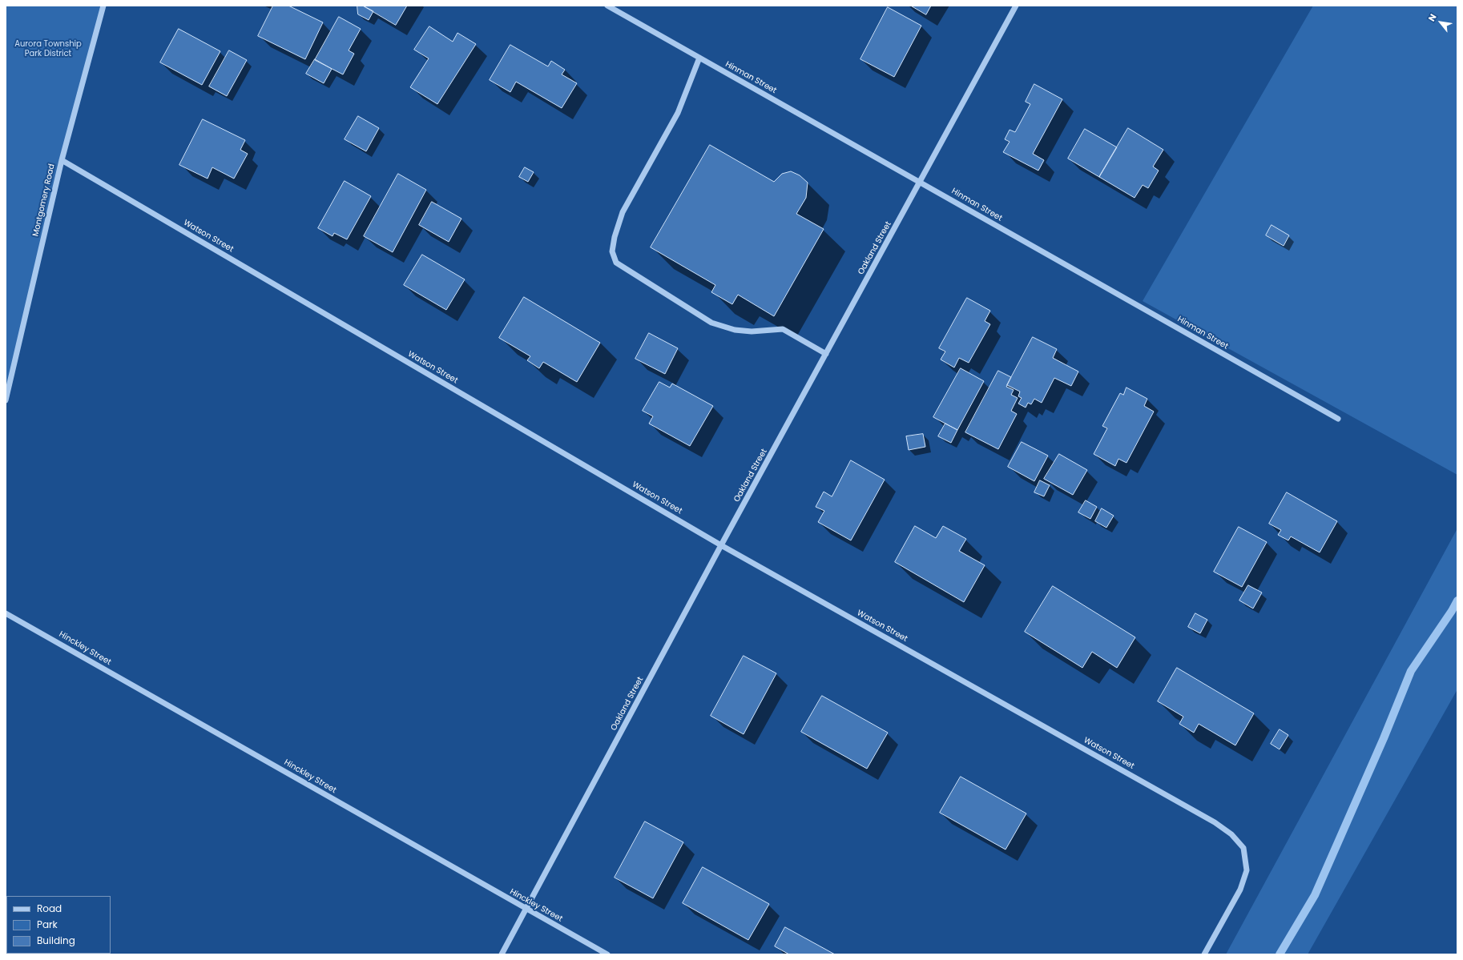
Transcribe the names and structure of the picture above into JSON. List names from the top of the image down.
{
  "streets": {
    "street": [
      "Hinman Street",
      "Montgomery Road",
      "Watson Street",
      "Oakland Street",
      "Hinckley Street"
    ]
  },
  "crossings": [
    ["Hinman Street", "Oakland Street"],
    ["Montgomery Road", "Watson Street"],
    ["Watson Street", "Oakland Street"],
    ["Oakland Street", "Hinckley Street"]
  ],
  "parks": ["Aurora Township Park District"],
  "legend": ["Road", "Park", "Building"],
  "north": "top left"
}
